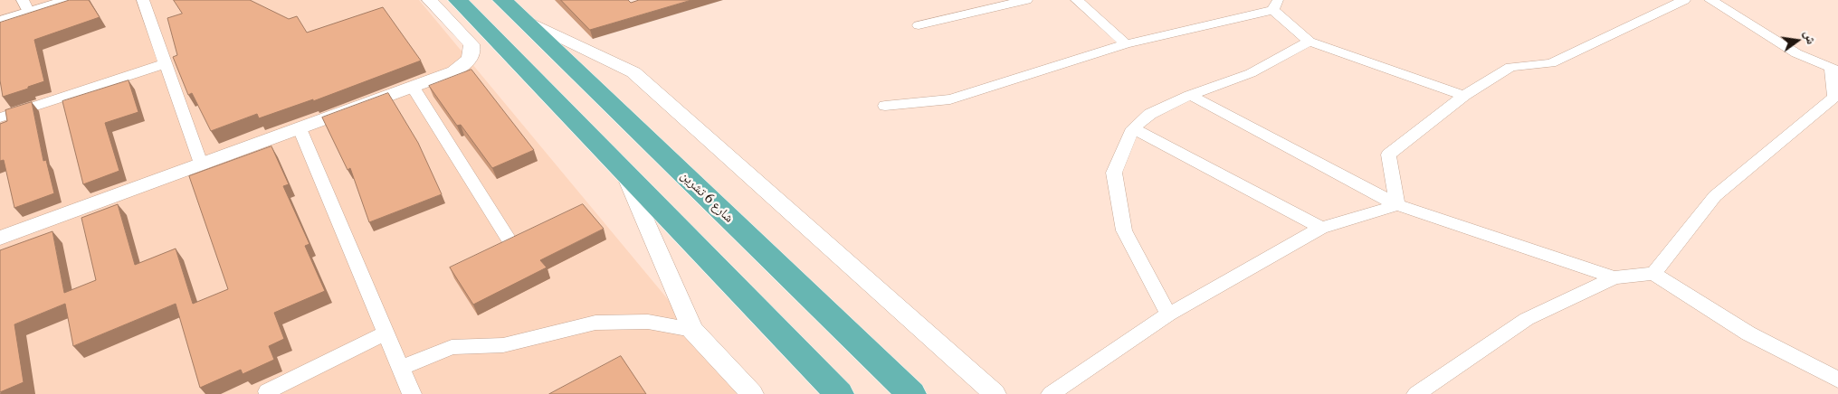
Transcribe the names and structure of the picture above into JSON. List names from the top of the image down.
{
  "streets": {
    "highway": ["شارع 6 تشرين"]
  },
  "north": "right"
}
